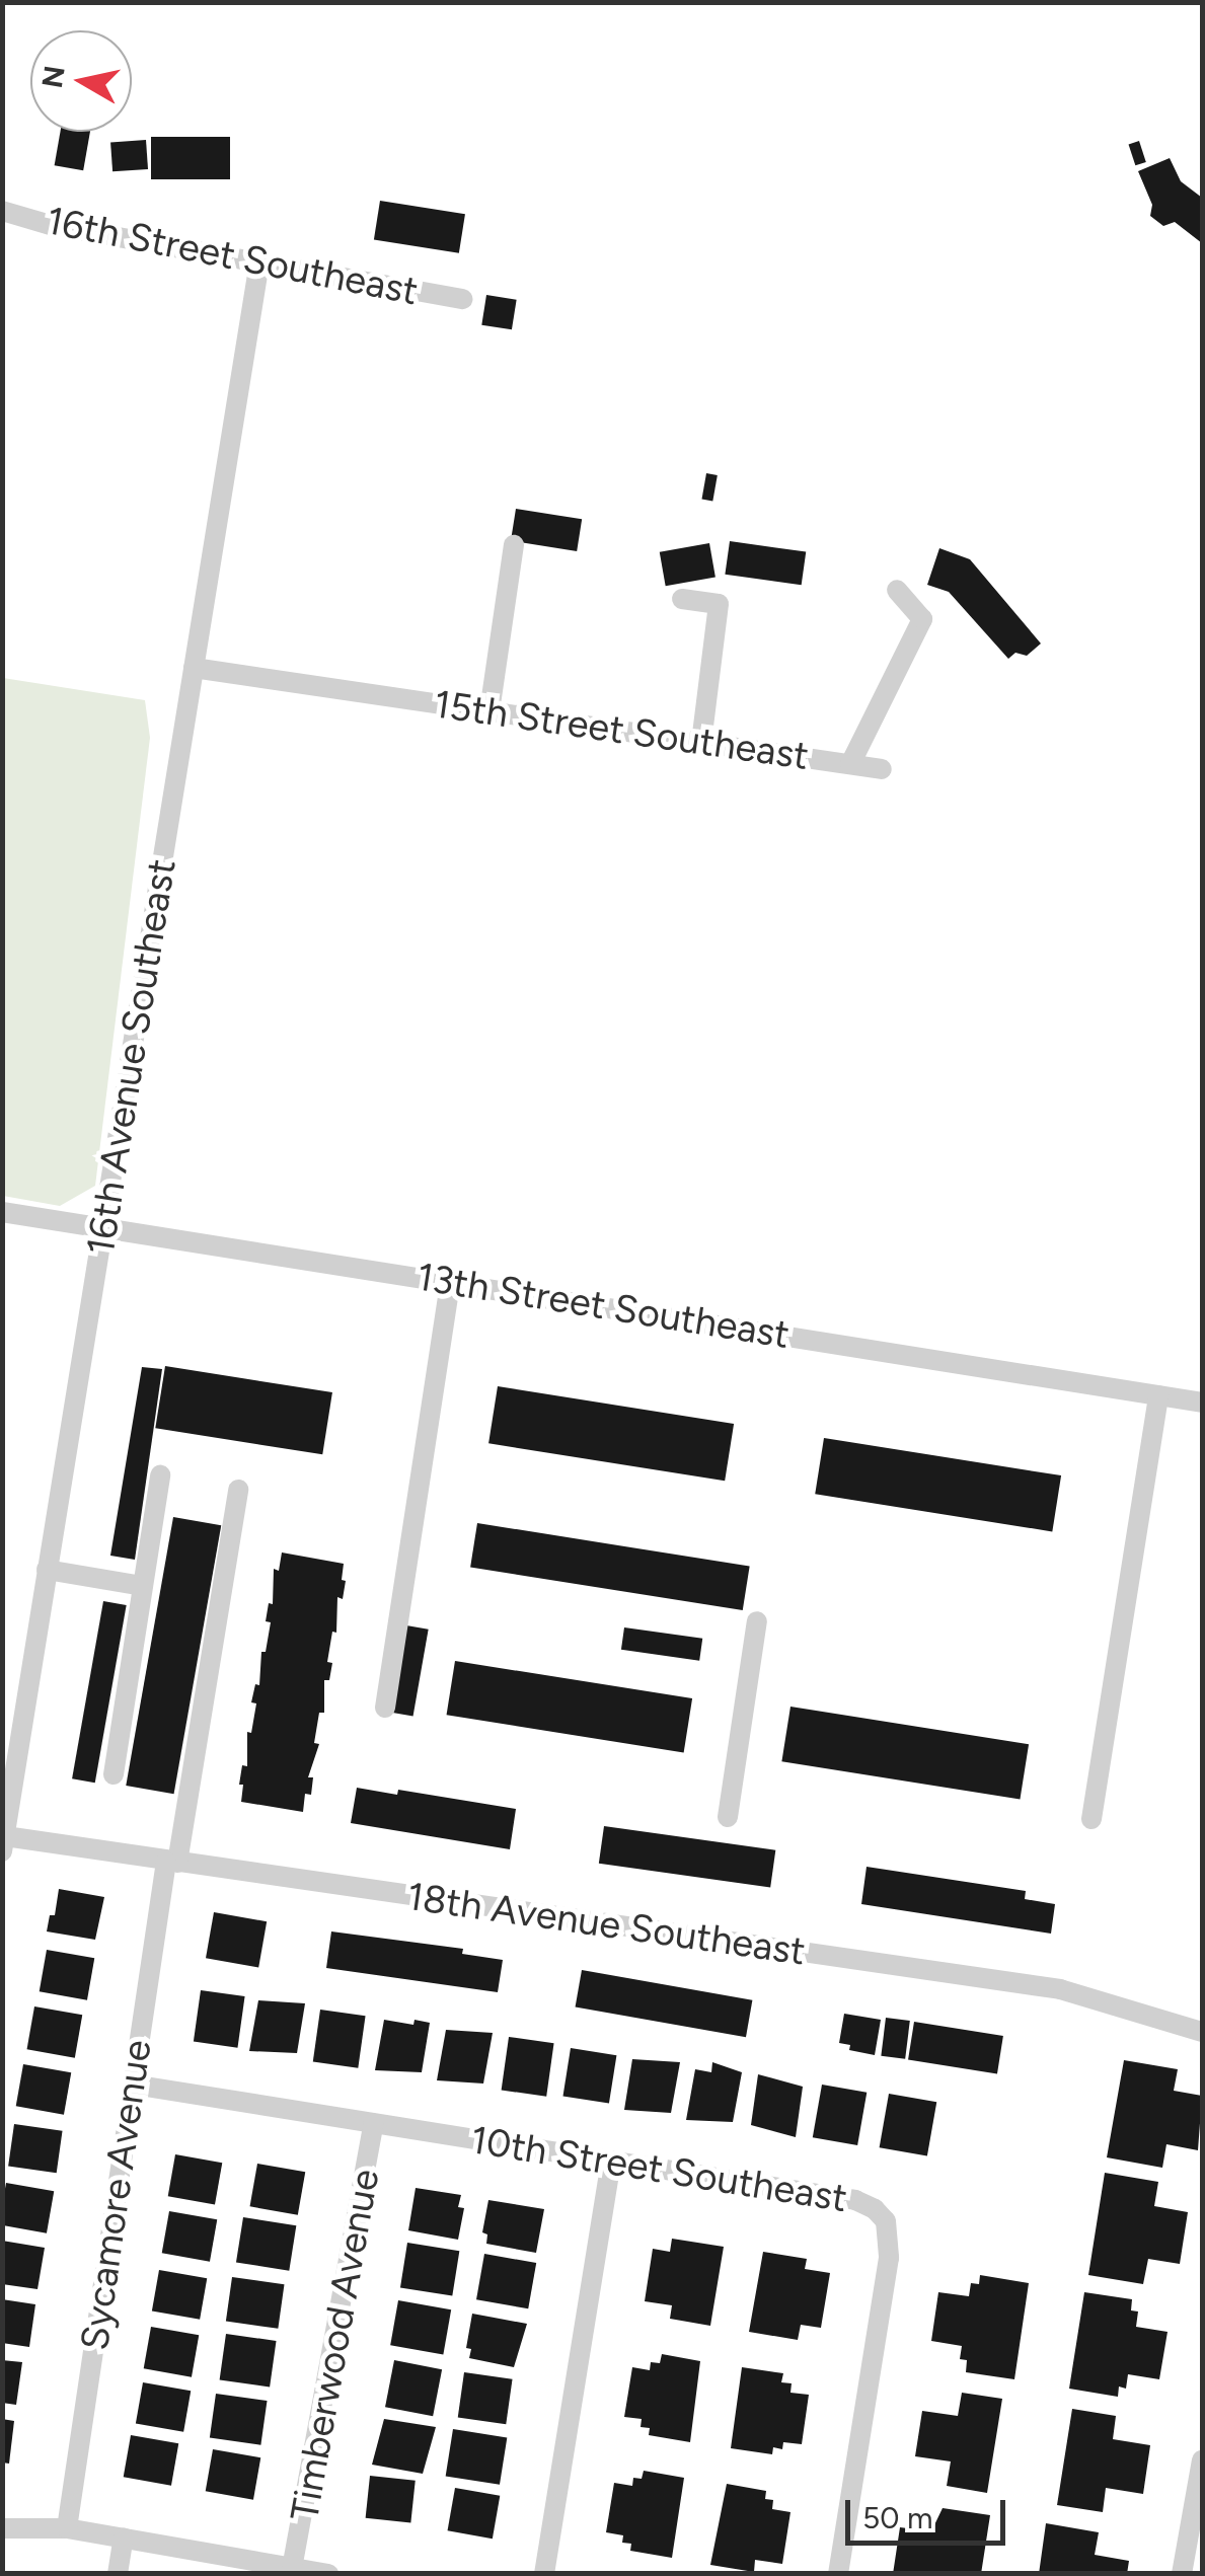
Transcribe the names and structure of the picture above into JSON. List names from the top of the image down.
{
  "streets": {
    "street": [
      "16th Street Southeast",
      "15th Street Southeast",
      "16th Avenue Southeast",
      "13th Street Southeast",
      "18th Avenue Southeast",
      "10th Street Southeast",
      "Sycamore Avenue",
      "Timberwood Avenue"
    ]
  },
  "crossings": [
    ["16th Street Southeast", "16th Avenue Southeast"],
    ["15th Street Southeast", "16th Avenue Southeast"],
    ["16th Avenue Southeast", "13th Street Southeast"],
    ["16th Avenue Southeast", "18th Avenue Southeast"],
    ["18th Avenue Southeast", "Sycamore Avenue"],
    ["10th Street Southeast", "Sycamore Avenue"],
    ["10th Street Southeast", "Timberwood Avenue"]
  ],
  "scale_bar": "50 m",
  "north": "left"
}
